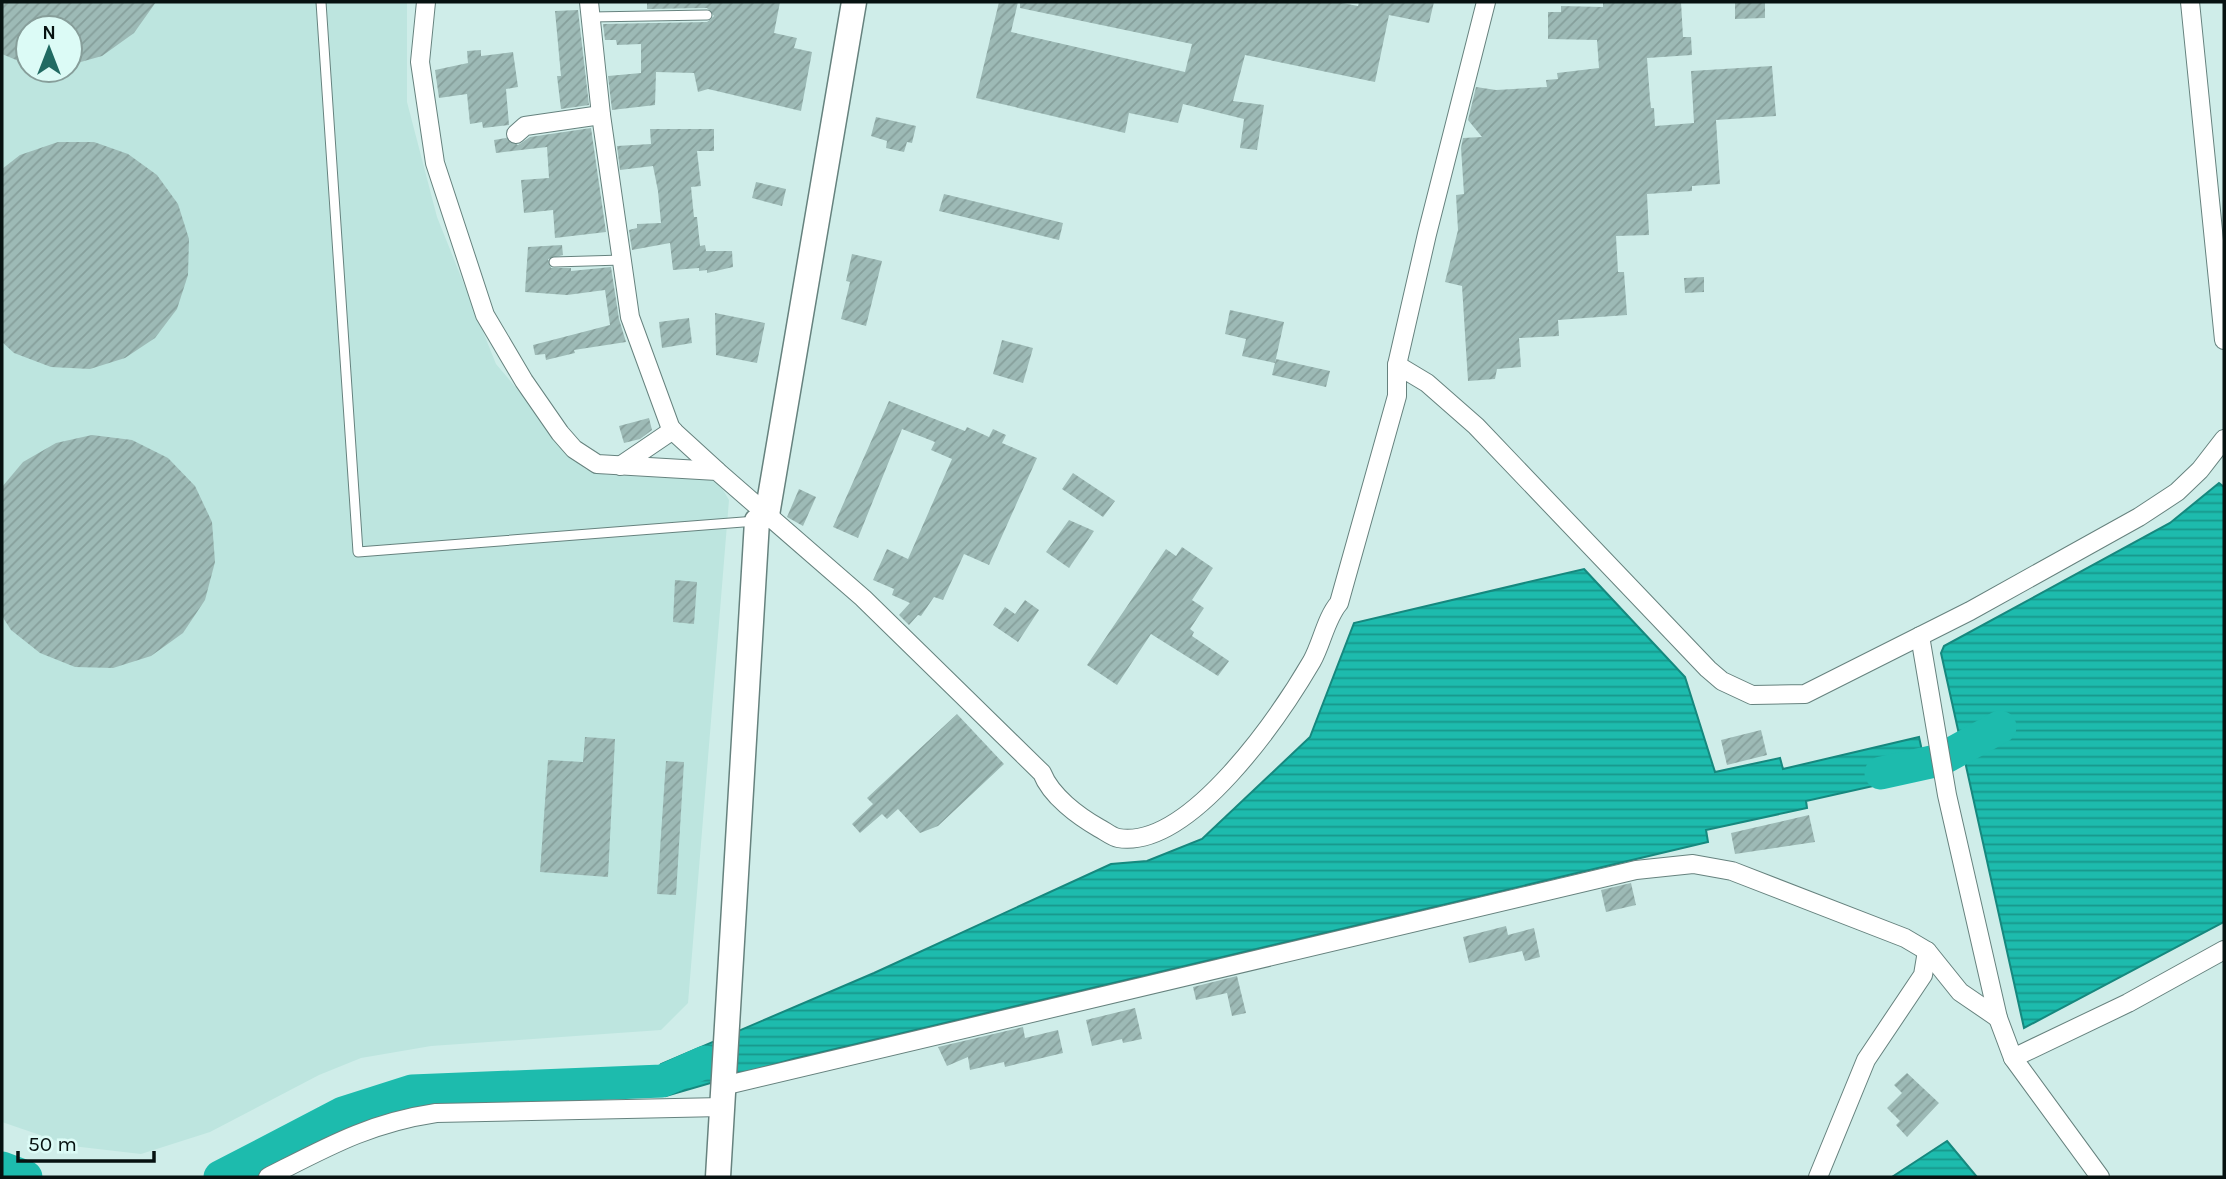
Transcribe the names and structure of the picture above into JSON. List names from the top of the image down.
{
  "scale_bar": "50 m",
  "north": "top"
}
